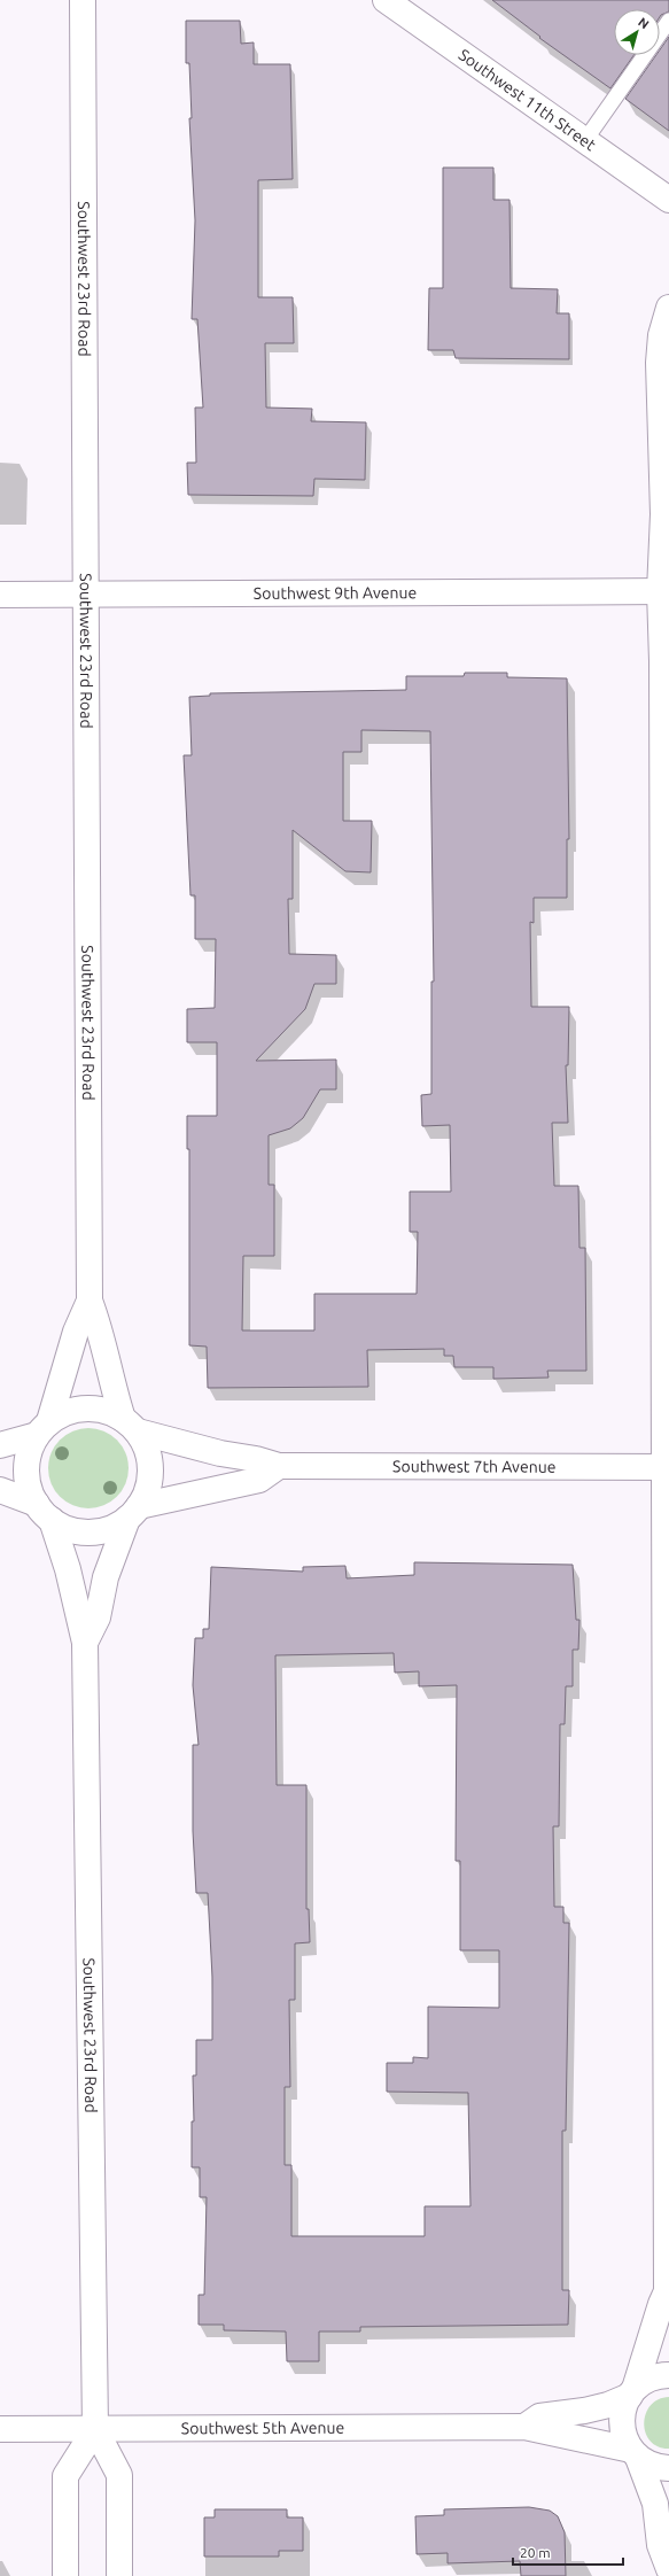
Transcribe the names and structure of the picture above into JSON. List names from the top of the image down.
{
  "streets": {
    "street": [
      "Southwest 11th Street",
      "Southwest 23rd Road",
      "Southwest 9th Avenue",
      "Southwest 7th Avenue",
      "Southwest 5th Avenue"
    ]
  },
  "crossings": [
    ["Southwest 23rd Road", "Southwest 9th Avenue"],
    ["Southwest 23rd Road", "Southwest 7th Avenue"],
    ["Southwest 23rd Road", "Southwest 5th Avenue"]
  ],
  "scale_bar": "20 m",
  "north": "top right"
}
